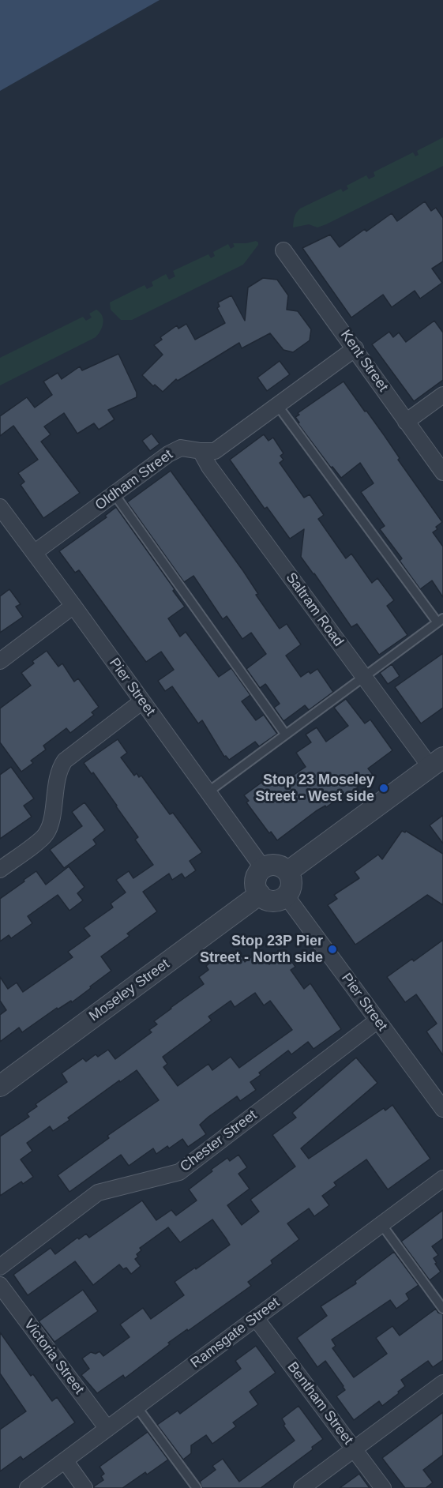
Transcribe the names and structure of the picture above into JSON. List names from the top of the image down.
{
  "streets": {
    "street": [
      "Kent Street",
      "Oldham Street",
      "Saltram Road",
      "Pier Street",
      "Moseley Street",
      "Chester Street",
      "Ramsgate Street",
      "Victoria Street",
      "Bentham Street"
    ]
  },
  "crossings": [
    ["Kent Street", "Oldham Street"],
    ["Oldham Street", "Saltram Road"],
    ["Oldham Street", "Pier Street"],
    ["Pier Street", "Moseley Street"],
    ["Pier Street", "Chester Street"],
    ["Ramsgate Street", "Victoria Street"],
    ["Ramsgate Street", "Bentham Street"]
  ],
  "places": ["Stop 23 Moseley Street - West side", "Stop 23P Pier Street - North side"]
}
